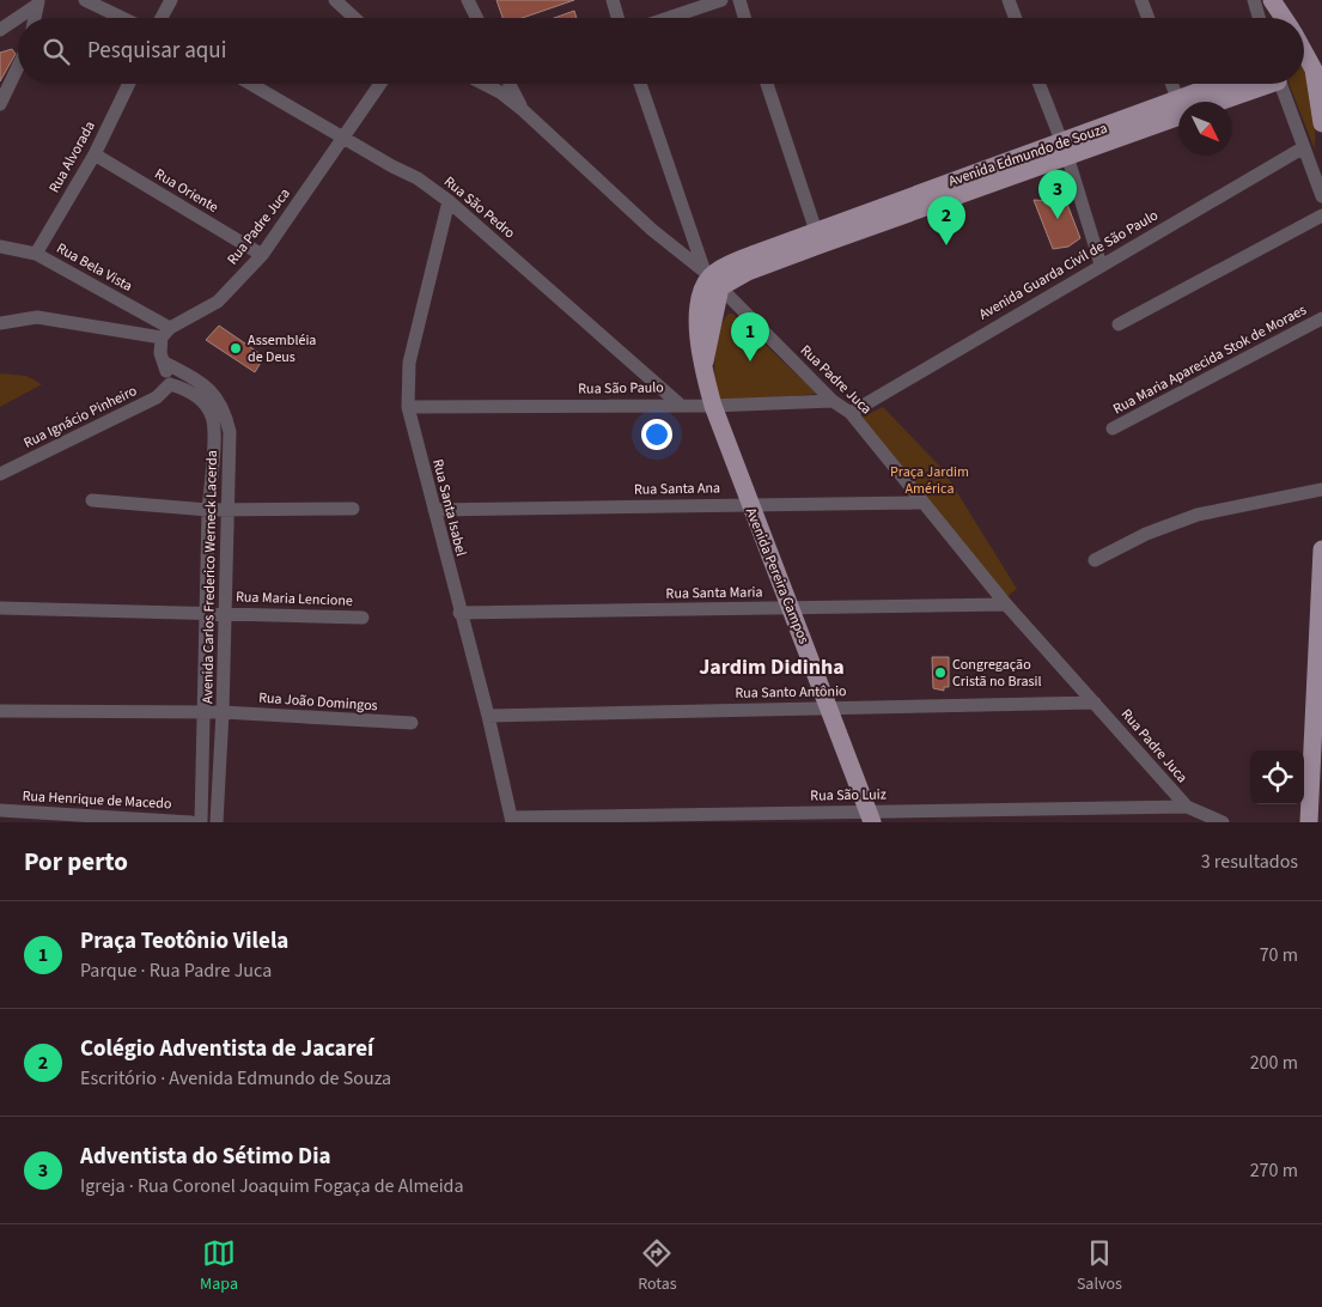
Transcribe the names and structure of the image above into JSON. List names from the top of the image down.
{
  "streets": {
    "main road": ["Avenida Edmundo de Souza", "Avenida Pereira Campos"],
    "street": [
      "Rua Alvorada",
      "Rua Oriente",
      "Rua São Pedro",
      "Rua Padre Juca",
      "Avenida Guarda Civil de São Paulo",
      "Rua Bela Vista",
      "Rua Maria Aparecida Stok de Moraes",
      "Rua São Paulo",
      "Rua Ignácio Pinheiro",
      "Rua Santa Ana",
      "Rua Santa Isabel",
      "Avenida Carlos Frederico Werneck Lacerda",
      "Rua Santa Maria",
      "Rua Maria Lencione",
      "Rua Santo Antônio",
      "Rua João Domingos",
      "Rua São Luiz",
      "Rua Henrique de Macedo"
    ]
  },
  "crossings": [
    ["Avenida Edmundo de Souza", "Rua Padre Juca"],
    ["Avenida Edmundo de Souza", "Avenida Pereira Campos"],
    ["Rua Alvorada", "Rua Oriente"],
    ["Rua Alvorada", "Rua Bela Vista"],
    ["Rua Oriente", "Rua Padre Juca"],
    ["Rua São Pedro", "Rua Padre Juca"],
    ["Rua São Pedro", "Rua São Paulo"],
    ["Rua São Pedro", "Rua Santa Isabel"],
    ["Rua Padre Juca", "Avenida Guarda Civil de São Paulo"],
    ["Rua Padre Juca", "Rua Bela Vista"],
    ["Rua Padre Juca", "Rua São Paulo"],
    ["Rua Padre Juca", "Rua Santa Ana"],
    ["Rua Padre Juca", "Avenida Pereira Campos"],
    ["Rua Padre Juca", "Rua Santa Maria"],
    ["Rua Padre Juca", "Rua Santo Antônio"],
    ["Rua Padre Juca", "Rua São Luiz"],
    ["Rua São Paulo", "Rua Santa Isabel"],
    ["Rua São Paulo", "Avenida Pereira Campos"],
    ["Rua Ignácio Pinheiro", "Avenida Carlos Frederico Werneck Lacerda"],
    ["Rua Santa Ana", "Rua Santa Isabel"],
    ["Rua Santa Ana", "Avenida Pereira Campos"],
    ["Rua Santa Isabel", "Rua Santa Maria"],
    ["Rua Santa Isabel", "Rua Santo Antônio"],
    ["Rua Santa Isabel", "Rua São Luiz"],
    ["Avenida Pereira Campos", "Rua Santa Maria"],
    ["Avenida Pereira Campos", "Rua Santo Antônio"],
    ["Avenida Pereira Campos", "Rua São Luiz"],
    ["Avenida Carlos Frederico Werneck Lacerda", "Rua Maria Lencione"],
    ["Avenida Carlos Frederico Werneck Lacerda", "Rua João Domingos"]
  ],
  "districts": ["Jardim Didinha"],
  "parks": ["Praça Jardim América"],
  "places": ["Assembléia de Deus", "Congregação Cristã no Brasil"],
  "north": "bottom right",
  "page": {
    "search": "Pesquisar aqui",
    "pins": ["3", "2", "1"],
    "heading": ["Por perto", "3 resultados"],
    "list": [
      {
        "mark": "1",
        "name": "Praça Teotônio Vilela",
        "note": "Parque · Rua Padre Juca",
        "value": "70 m"
      },
      {
        "mark": "2",
        "name": "Colégio Adventista de Jacareí",
        "note": "Escritório · Avenida Edmundo de Souza",
        "value": "200 m"
      },
      {
        "mark": "3",
        "name": "Adventista do Sétimo Dia",
        "note": "Igreja · Rua Coronel Joaquim Fogaça de Almeida",
        "value": "270 m"
      }
    ],
    "nav": ["Mapa", "Rotas", "Salvos"]
  }
}
